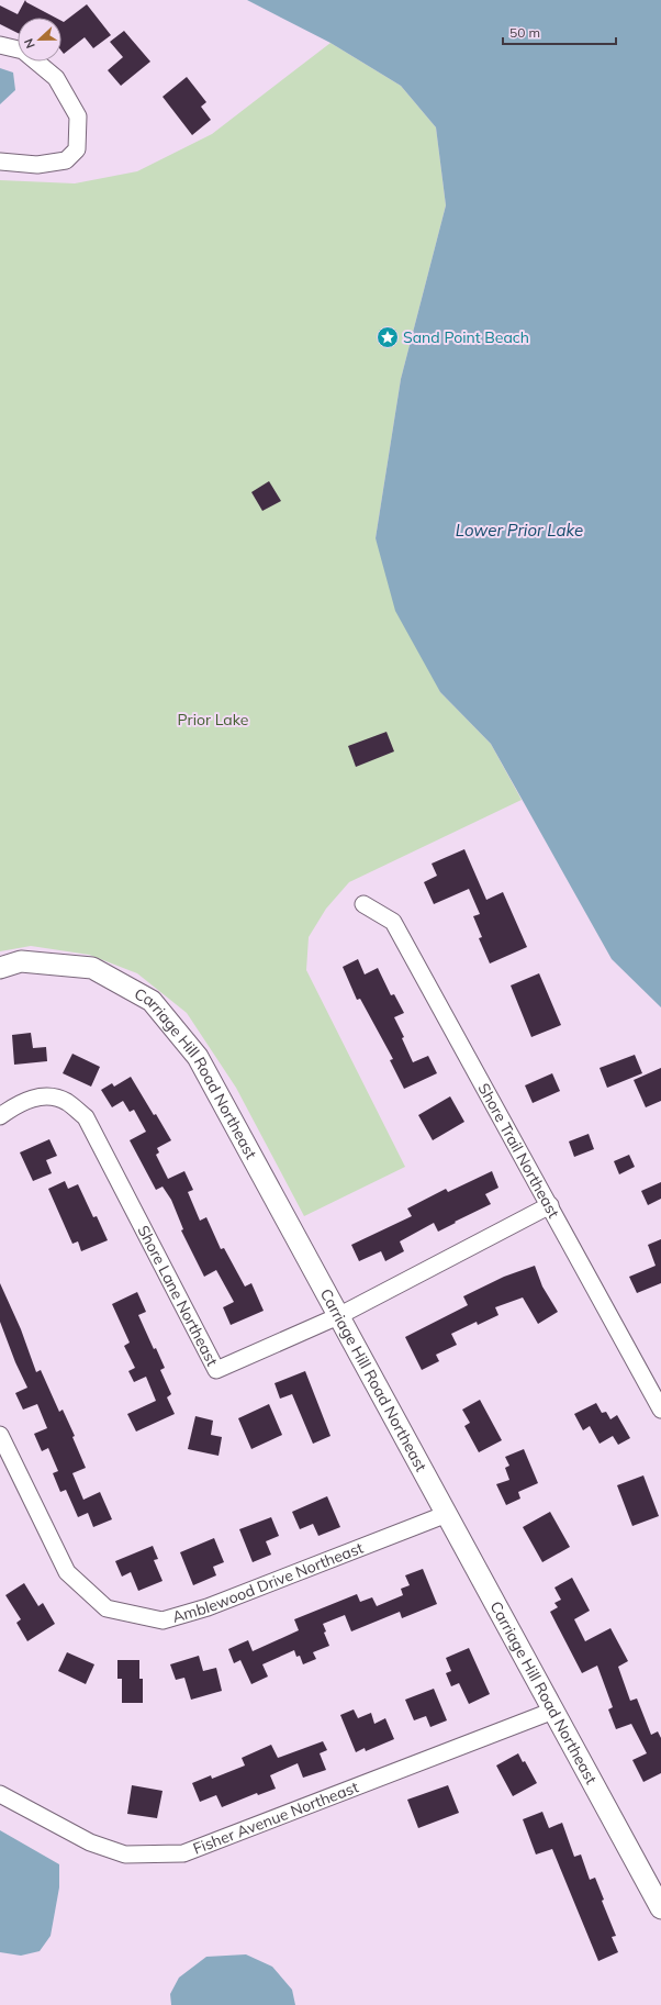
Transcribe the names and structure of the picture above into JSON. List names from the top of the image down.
{
  "streets": {
    "street": [
      "Carriage Hill Road Northeast",
      "Shore Trail Northeast",
      "Shore Lane Northeast",
      "Amblewood Drive Northeast",
      "Fisher Avenue Northeast"
    ]
  },
  "crossings": [
    ["Carriage Hill Road Northeast", "Shore Lane Northeast"],
    ["Carriage Hill Road Northeast", "Amblewood Drive Northeast"],
    ["Carriage Hill Road Northeast", "Fisher Avenue Northeast"],
    ["Shore Trail Northeast", "Shore Lane Northeast"]
  ],
  "water": ["Lower Prior Lake"],
  "parks": ["Prior Lake"],
  "places": {
    "place": ["Sand Point Beach"]
  },
  "scale_bar": "50 m",
  "north": "left"
}
